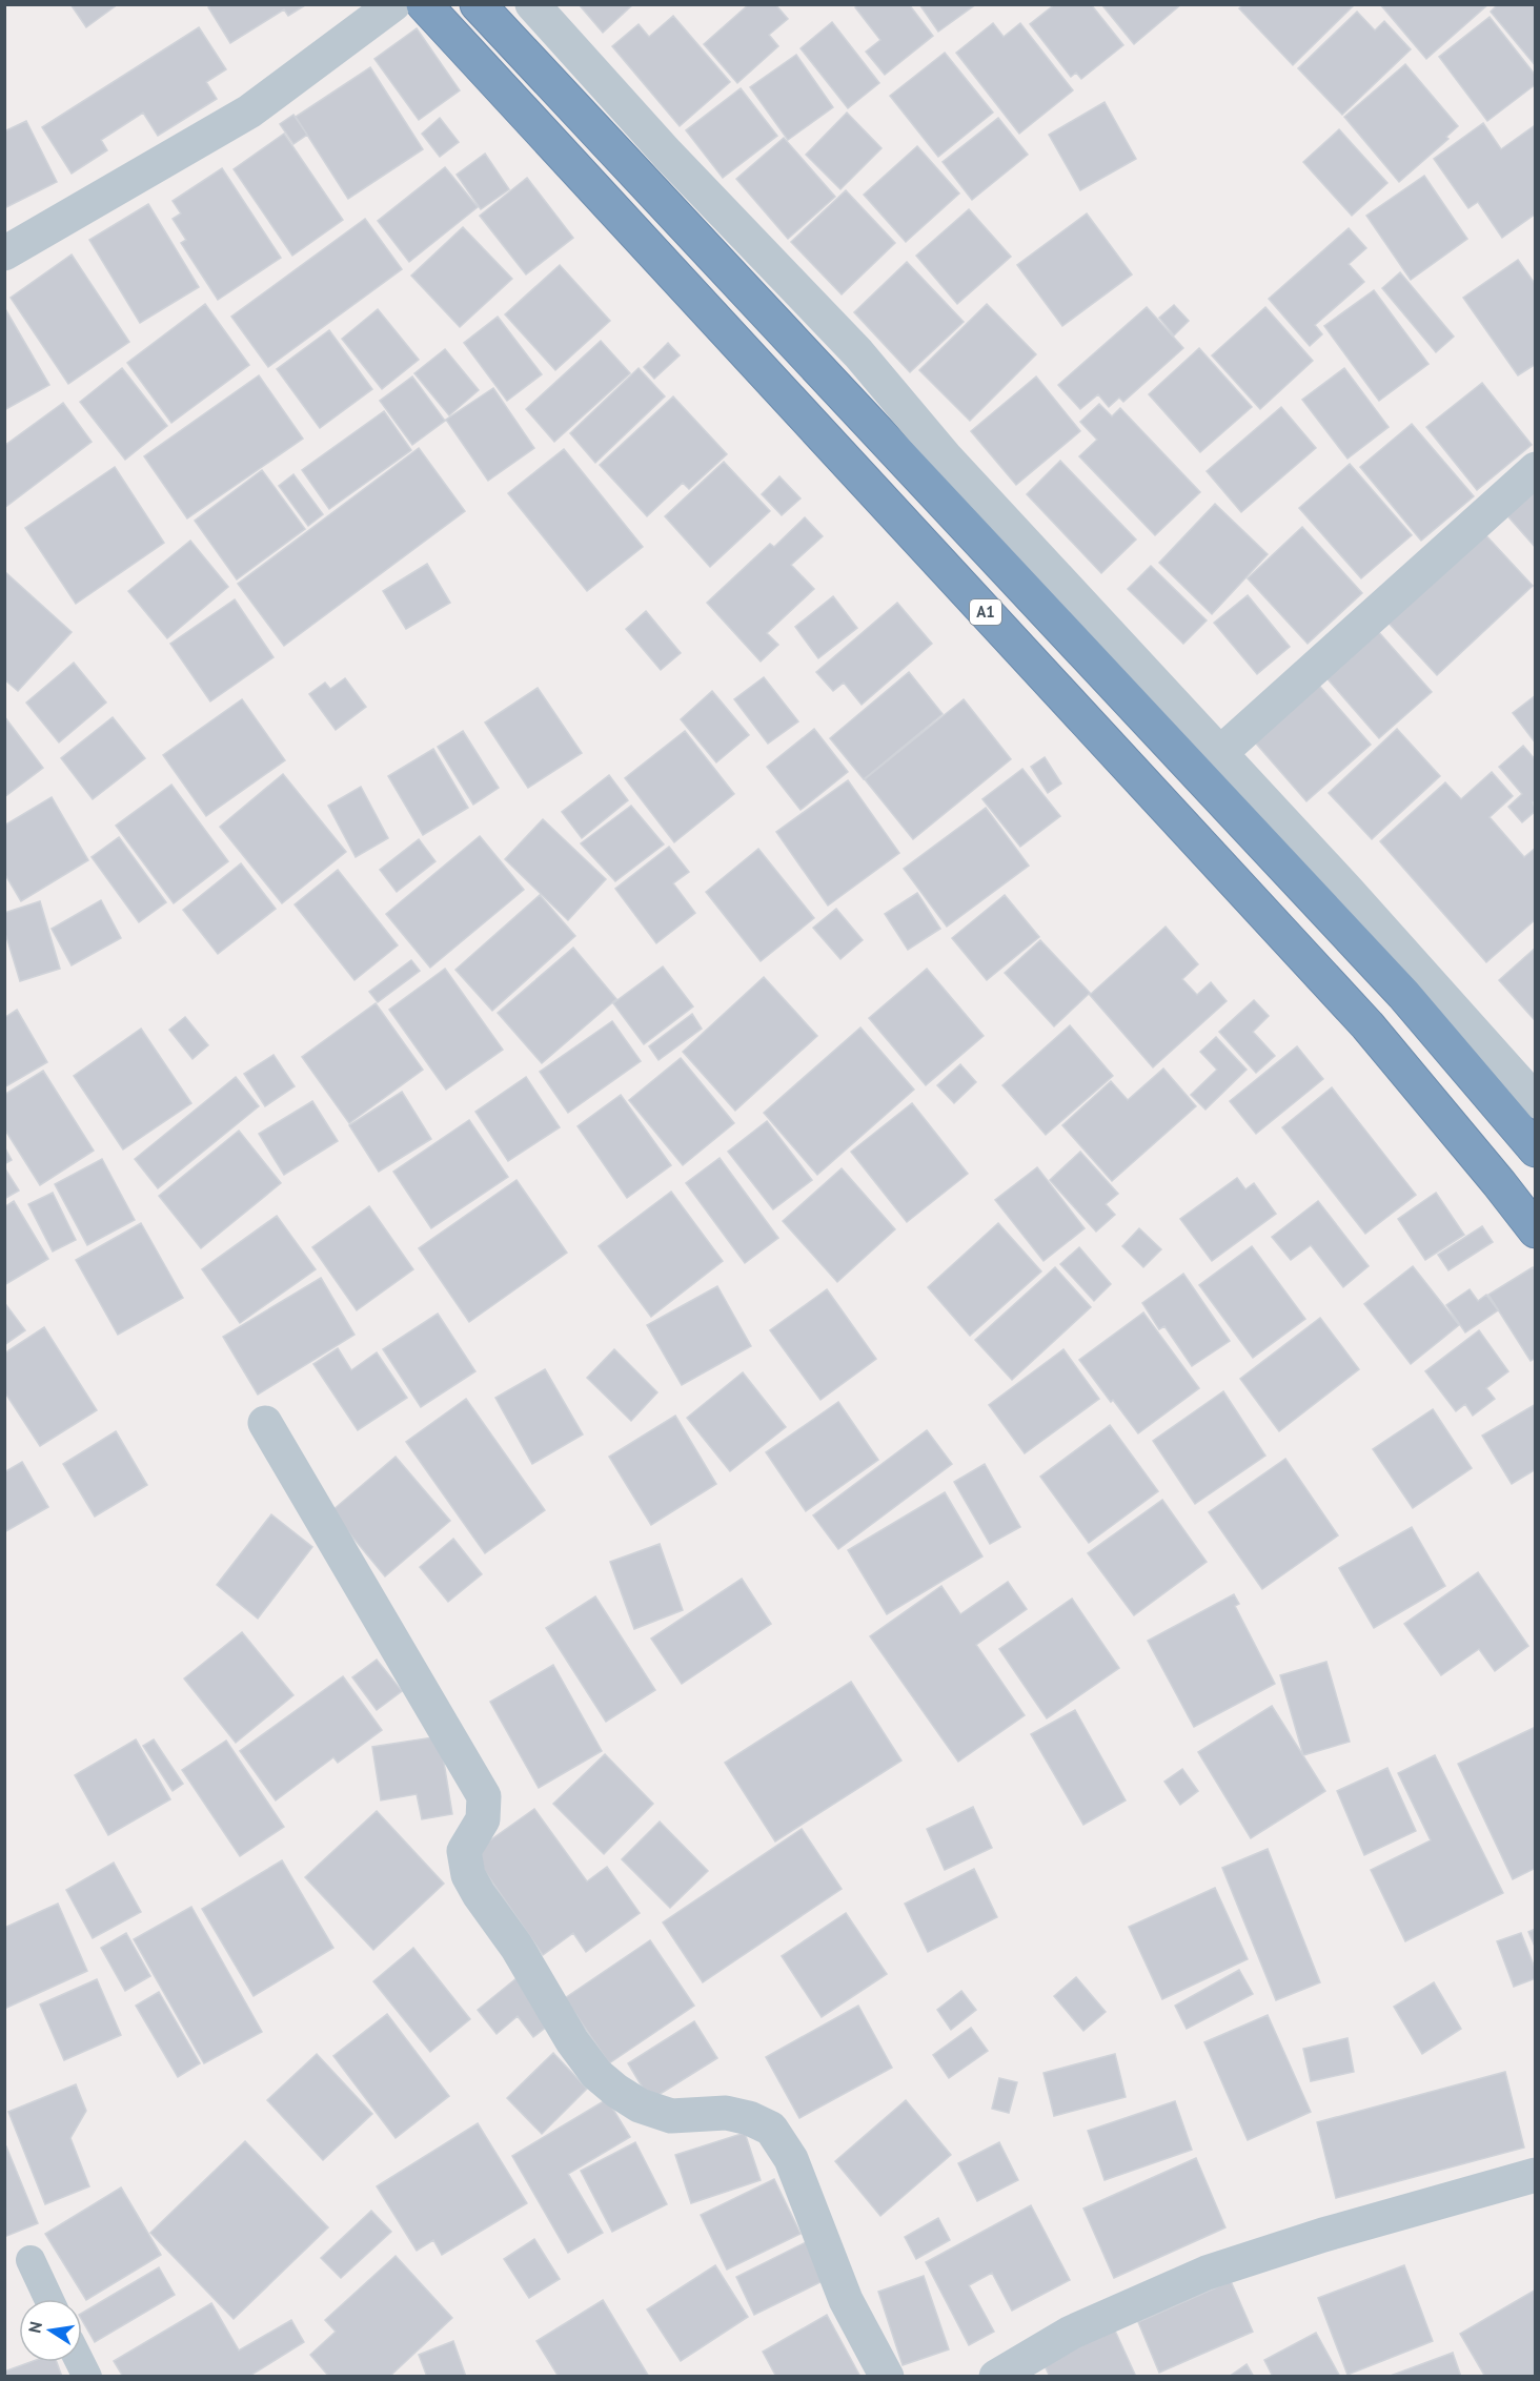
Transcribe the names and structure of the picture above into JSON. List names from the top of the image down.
{
  "streets": {
    "highway": ["A1"]
  },
  "north": "left"
}
